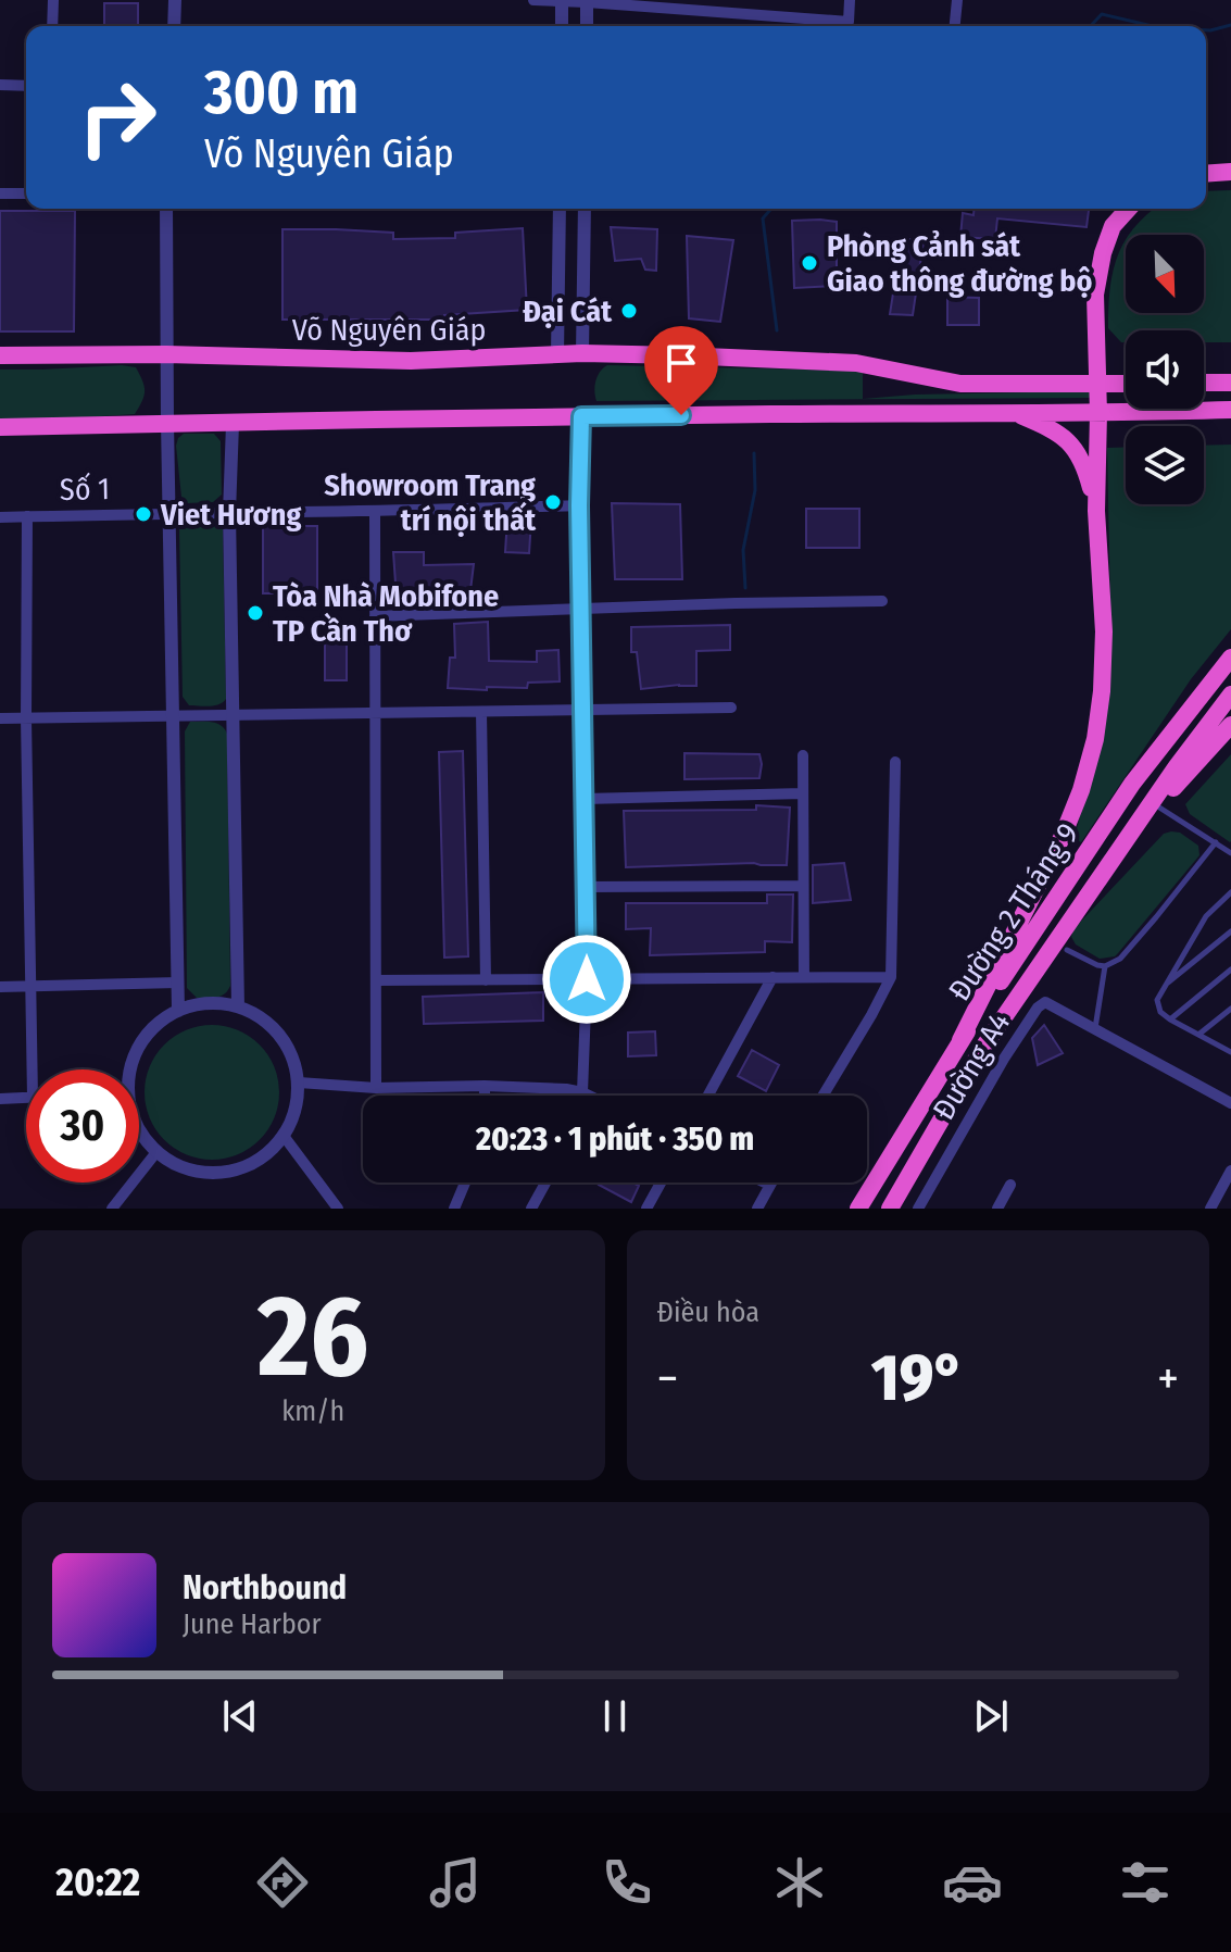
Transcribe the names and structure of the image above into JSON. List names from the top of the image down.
{
  "streets": {
    "highway": ["Võ Nguyên Giáp", "Đường 2 Tháng 9"],
    "street": ["Số 1", "Đường A4"]
  },
  "places": [
    "Phòng Cảnh sát Giao thông đường bộ",
    "Đại Cát",
    "Showroom Trang trí nội thất",
    "Viet Hương",
    "Tòa Nhà Mobifone TP Cần Thơ"
  ],
  "north": "bottom right",
  "page": {
    "turn": ["300 m", "Võ Nguyên Giáp"],
    "limit": "30",
    "trip": "20:23 · 1 phút · 350 m",
    "tile": [
      ["26", "km/h"],
      "Điều hòa"
    ],
    "heat": ["−", "19°", "+"],
    "song": ["Northbound", "June Harbor"],
    "tabs": "20:22"
  }
}
